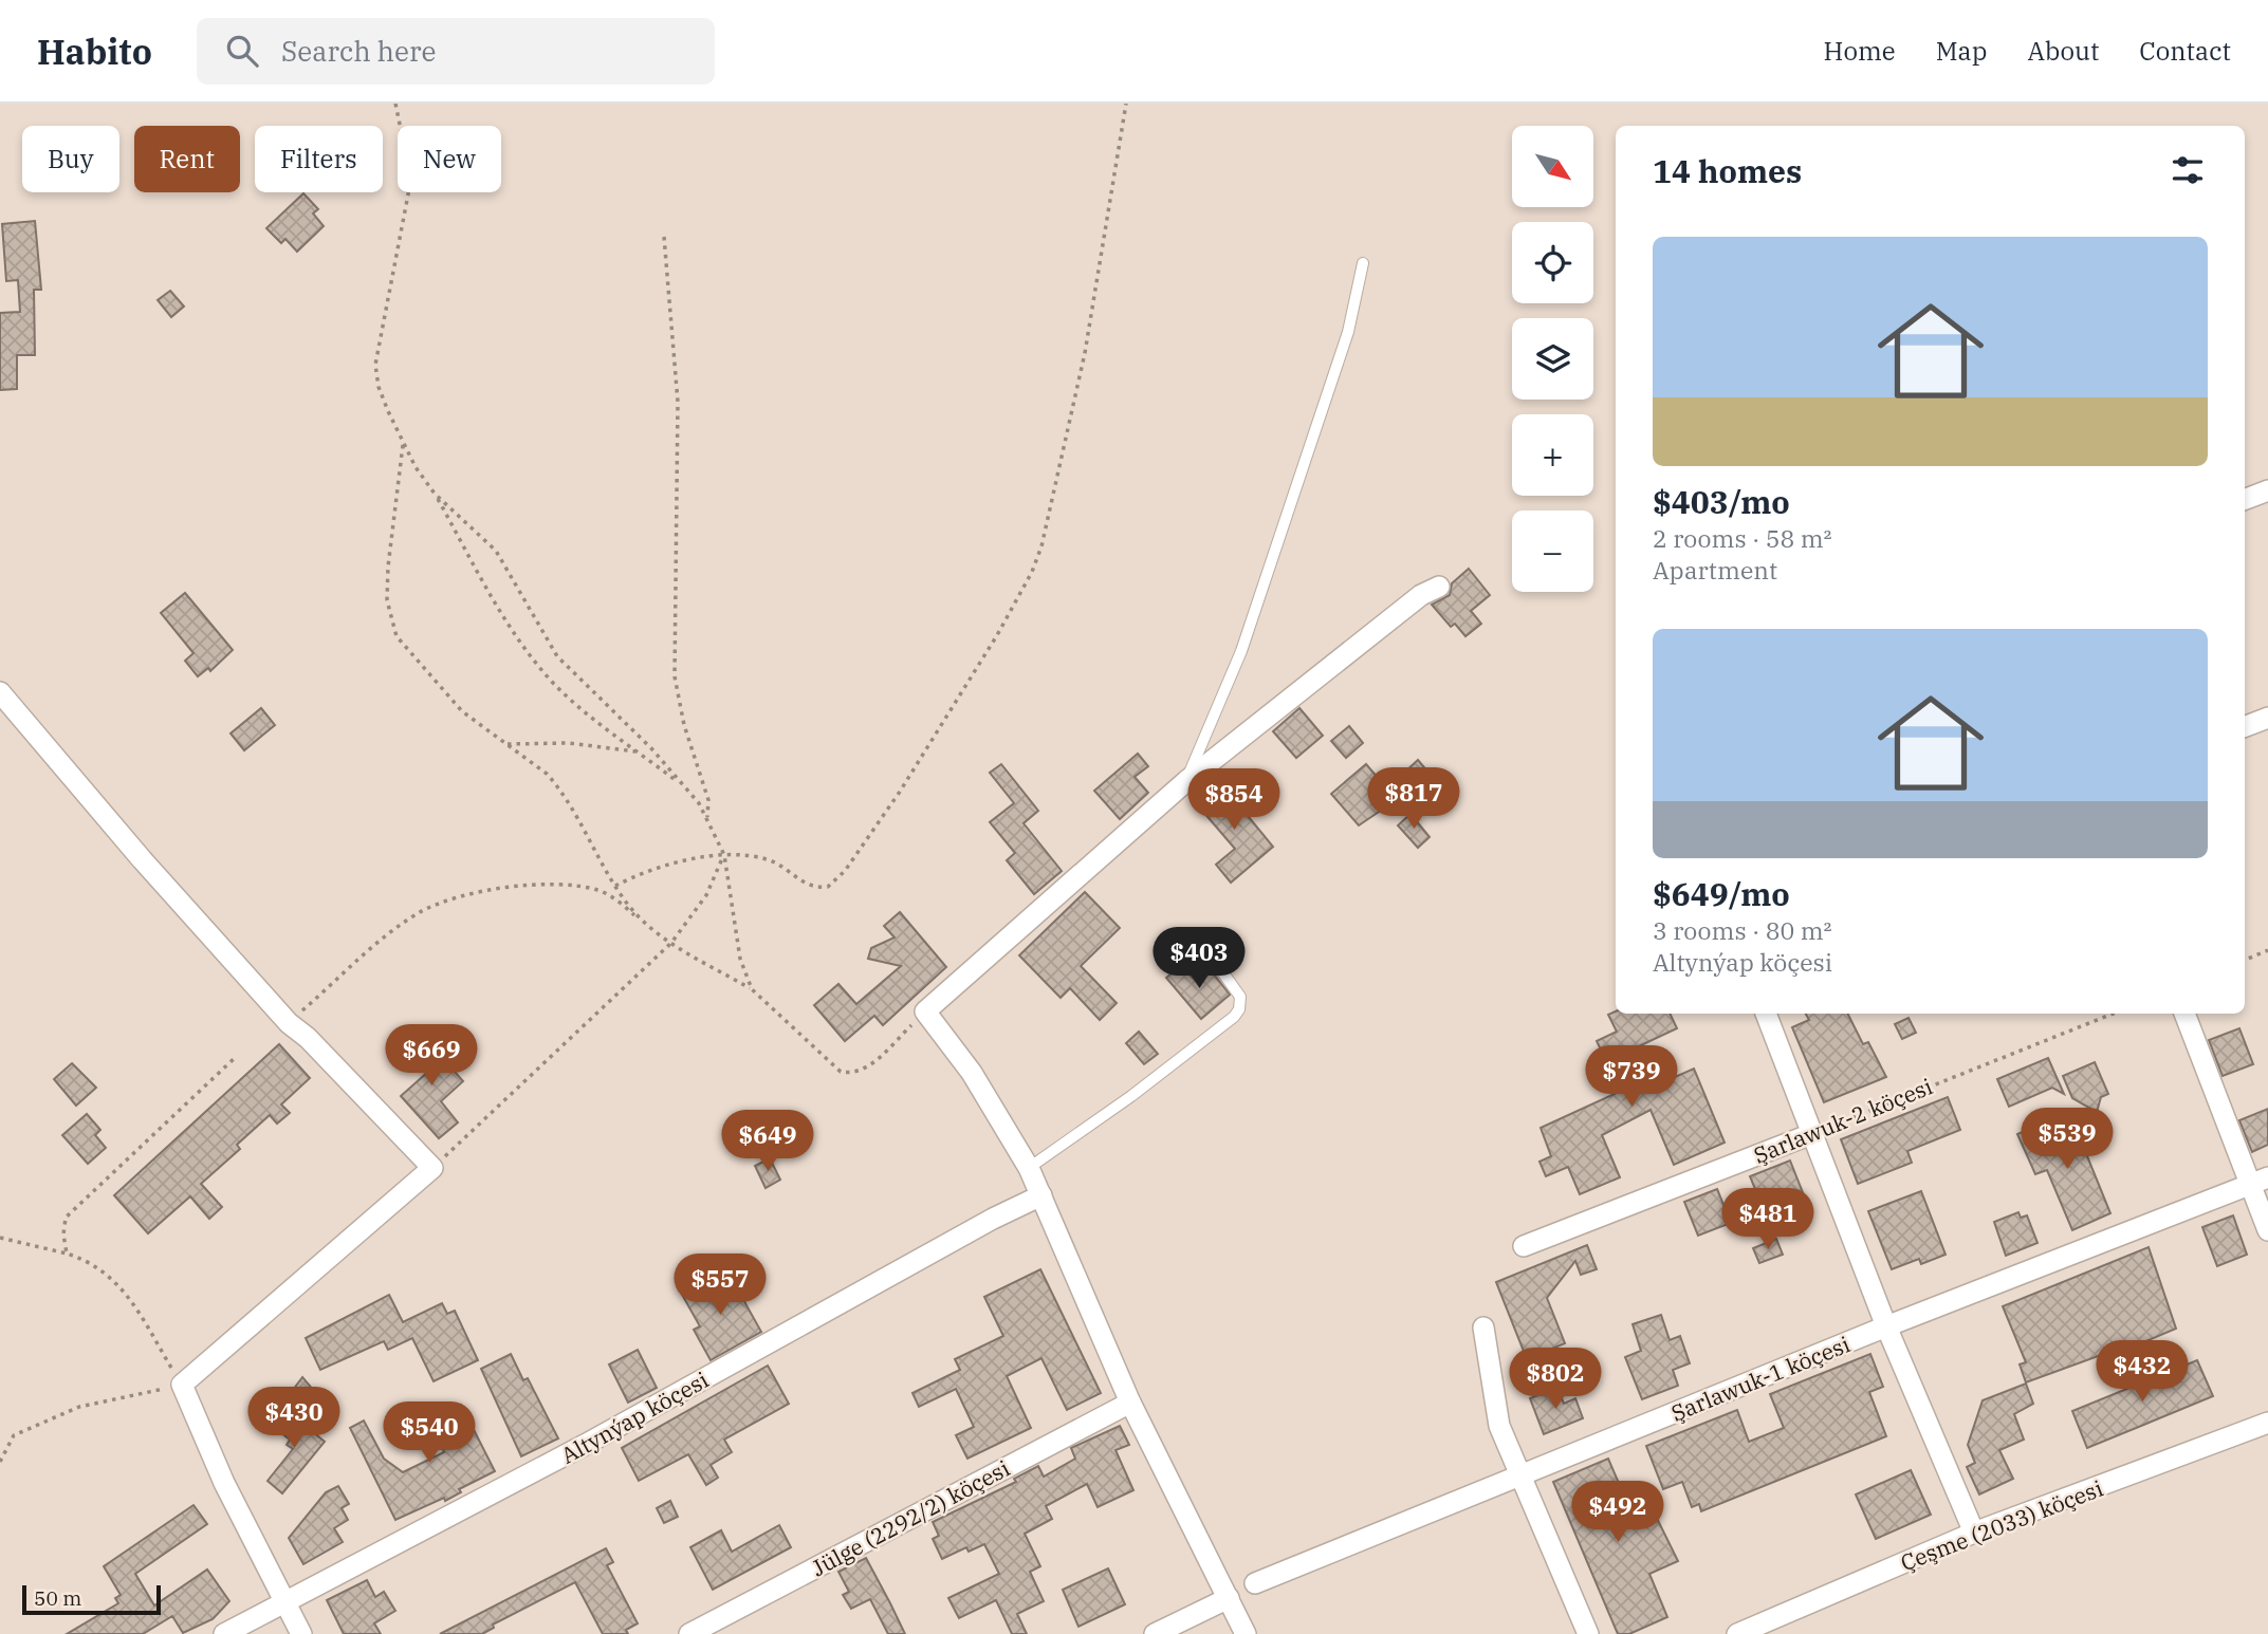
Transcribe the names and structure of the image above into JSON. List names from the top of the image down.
{
  "streets": {
    "street": [
      "Şarlawuk-2 köçesi",
      "Şarlawuk-1 köçesi",
      "Altynýap köçesi",
      "Jülge (2292/2) köçesi",
      "Çeşme (2033) köçesi"
    ]
  },
  "scale_bar": "50 m",
  "north": "bottom right",
  "page": {
    "header": "Habito",
    "search": "Search here",
    "nav": [
      "Home",
      "Map",
      "About",
      "Contact"
    ],
    "map_buttons": ["+", "−"],
    "chip": [
      "Buy",
      "Rent",
      "Filters",
      "New"
    ],
    "heading": "14 homes",
    "list": [
      {
        "name": "$403/mo",
        "note": "2 rooms · 58 m² · Apartment"
      },
      {
        "name": "$649/mo",
        "note": "3 rooms · 80 m² · Altynýap köçesi"
      }
    ],
    "price": [
      "$817",
      "$854",
      "$403",
      "$669",
      "$739",
      "$539",
      "$649",
      "$481",
      "$557",
      "$432",
      "$802",
      "$430",
      "$540",
      "$492"
    ],
    "scale": "50 m"
  }
}
